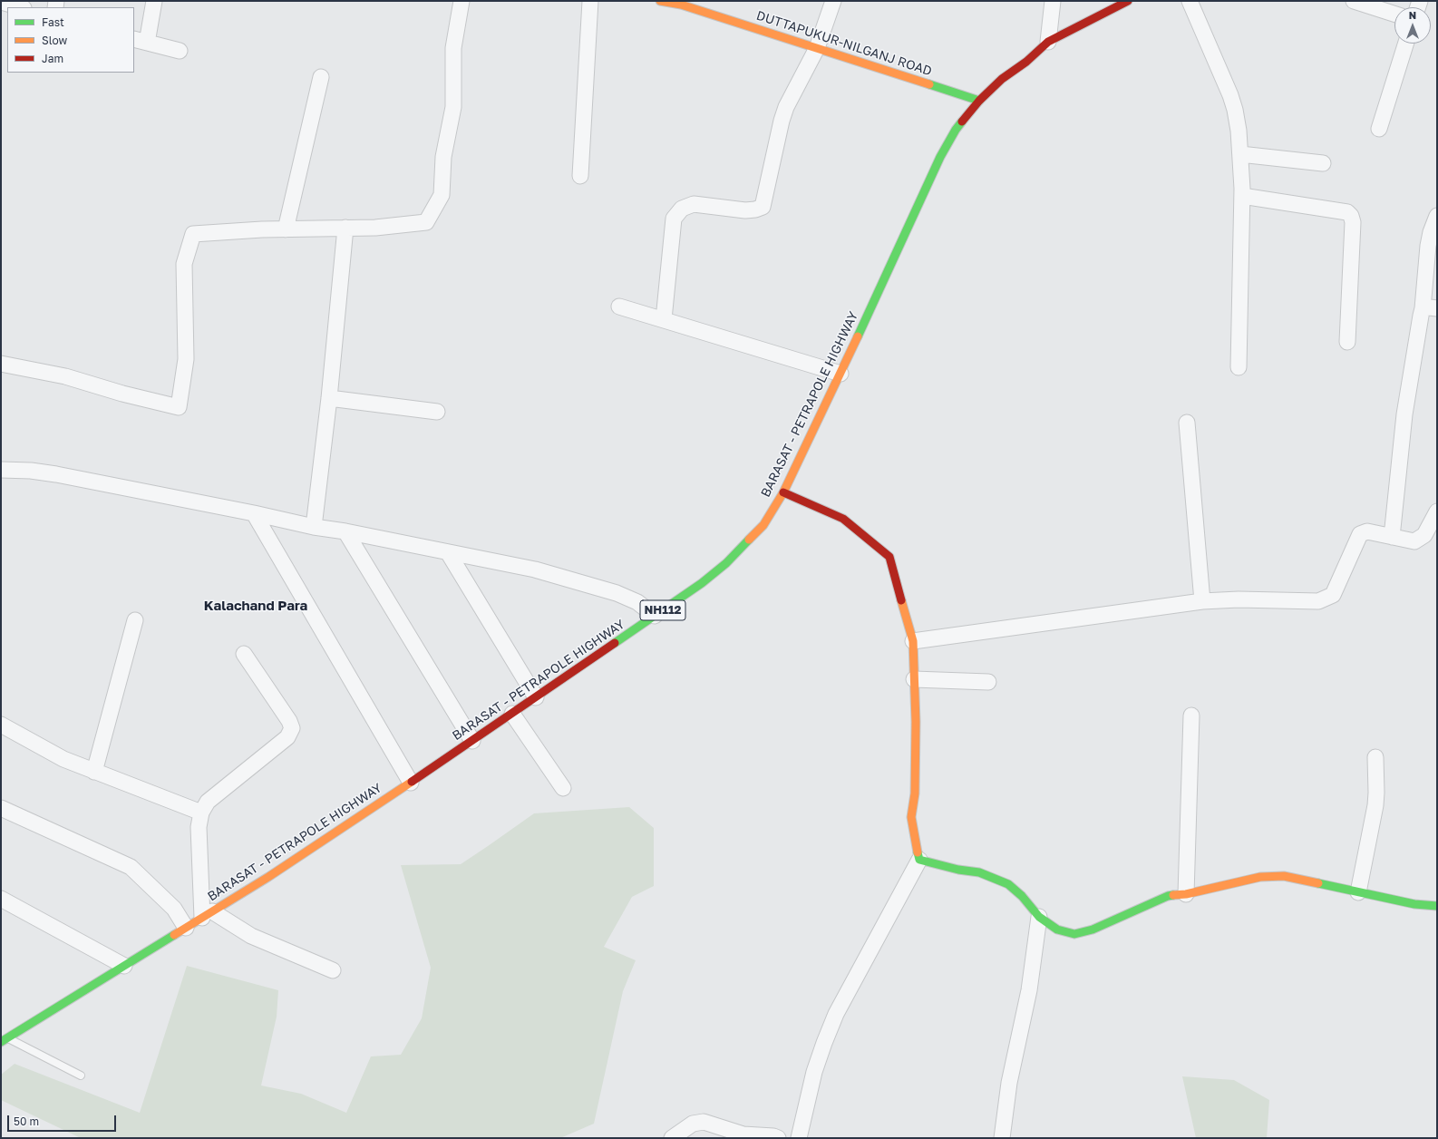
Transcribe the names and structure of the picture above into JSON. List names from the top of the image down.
{
  "streets": {
    "main road": ["DUTTAPUKUR-NILGANJ ROAD", "BARASAT - PETRAPOLE HIGHWAY", "NH112"]
  },
  "crossings": [
    ["DUTTAPUKUR-NILGANJ ROAD", "BARASAT - PETRAPOLE HIGHWAY"]
  ],
  "districts": ["Kalachand Para"],
  "legend": ["Fast", "Slow", "Jam"],
  "scale_bar": "50 m",
  "north": "top"
}
